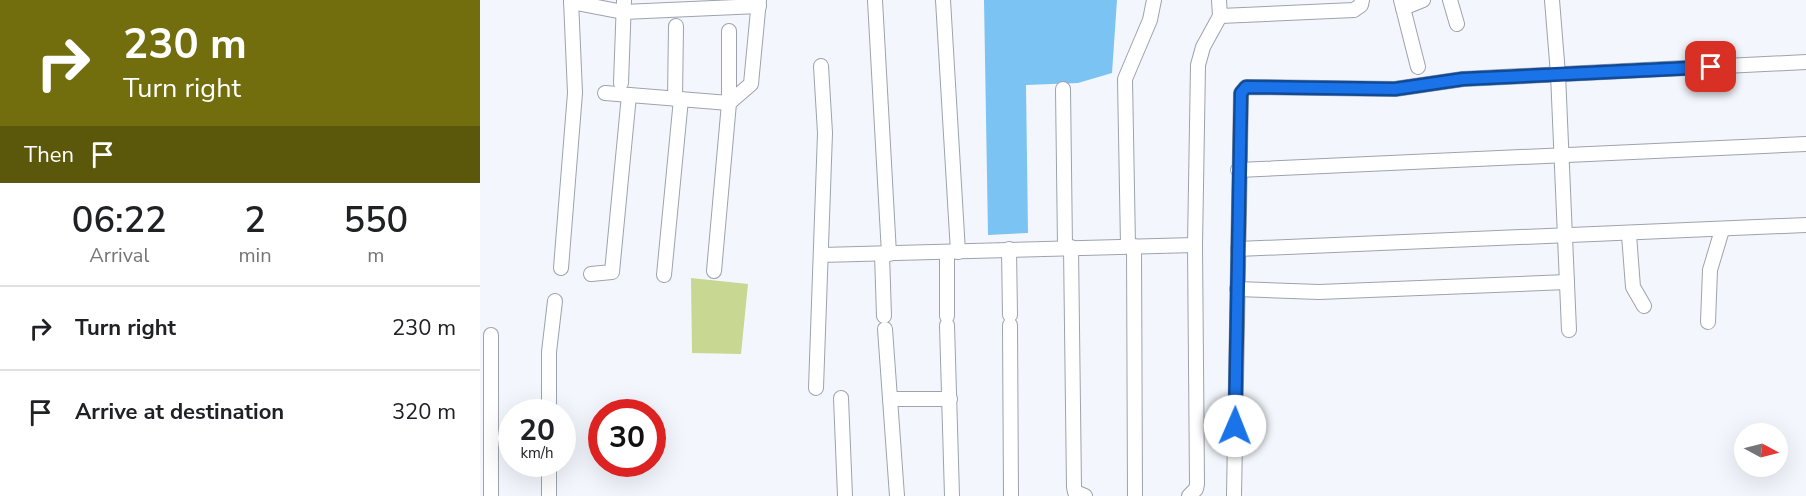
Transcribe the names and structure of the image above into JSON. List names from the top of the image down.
{
  "north": "right",
  "page": {
    "turn": ["230 m", "Turn right"],
    "then": "Then",
    "eta": [
      "06:22",
      "Arrival",
      "2",
      "min",
      "550",
      "m"
    ],
    "list": [
      {
        "name": "Turn right",
        "value": "230 m"
      },
      {
        "name": "Arrive at destination",
        "value": "320 m"
      }
    ],
    "speed": "20 km/h",
    "limit": "30"
  }
}
